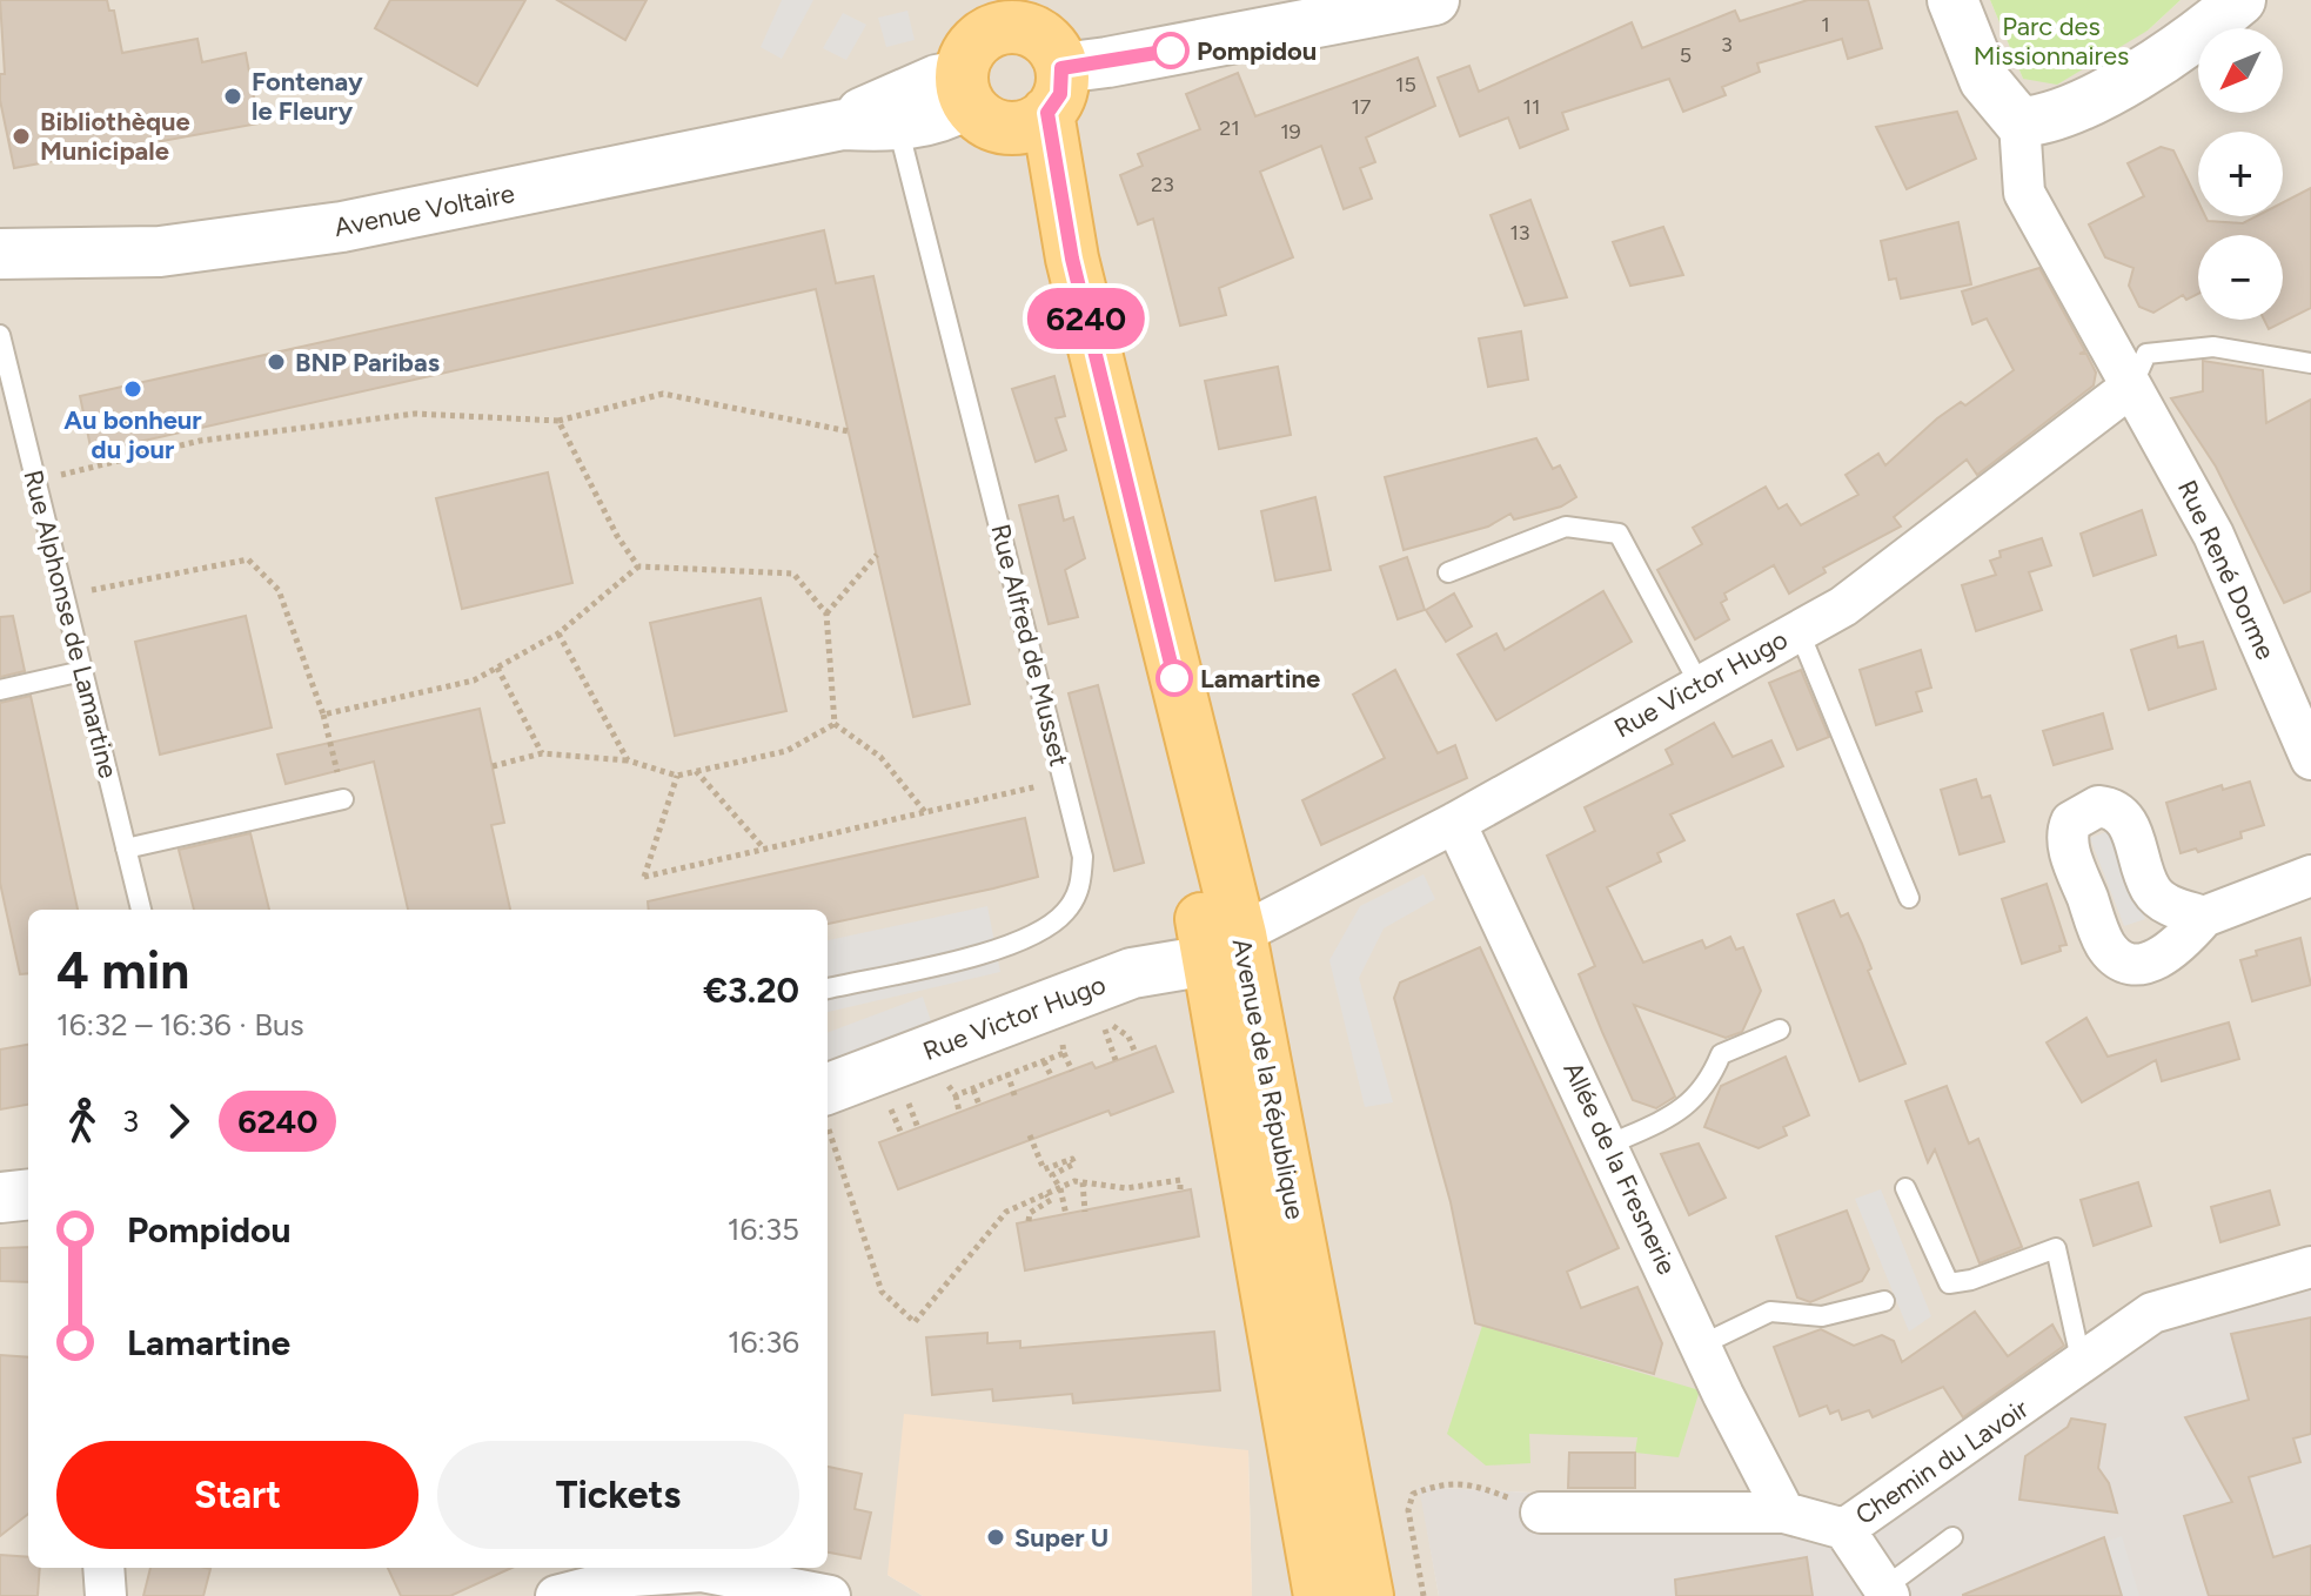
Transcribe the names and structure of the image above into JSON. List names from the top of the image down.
{
  "streets": {
    "main road": ["Avenue de la République"],
    "street": [
      "Avenue Voltaire",
      "Rue René Dorme",
      "Rue Victor Hugo",
      "Allée de la Fresnerie",
      "Chemin du Lavoir"
    ],
    "lane": ["Rue Alphonse de Lamartine", "Rue Alfred de Musset"]
  },
  "crossings": [
    ["Avenue Voltaire", "Rue Alfred de Musset"],
    ["Avenue Voltaire", "Avenue de la République"],
    ["Rue René Dorme", "Rue Victor Hugo"],
    ["Rue Victor Hugo", "Avenue de la République"],
    ["Rue Victor Hugo", "Allée de la Fresnerie"],
    ["Allée de la Fresnerie", "Chemin du Lavoir"]
  ],
  "parks": ["Parc des Missionnaires"],
  "places": [
    "Pompidou",
    "Fontenay le Fleury",
    "Bibliothèque Municipale",
    "BNP Paribas",
    "Au bonheur du jour",
    "Lamartine",
    "Super U"
  ],
  "lines": ["bus line 6240"],
  "house_numbers": [
    "1",
    "3",
    "5",
    "15",
    "17",
    "11",
    "21",
    "19",
    "23",
    "13"
  ],
  "north": "bottom left",
  "page": {
    "on_map": "6240",
    "map_buttons": ["+", "−"],
    "heading": ["4 min", "16:32 – 16:36 · Bus", "€3.20"],
    "legs": ["3", "6240"],
    "list": [
      {
        "name": "Pompidou",
        "value": "16:35"
      },
      {
        "name": "Lamartine",
        "value": "16:36"
      }
    ],
    "buttons": ["Start", "Tickets"]
  }
}
